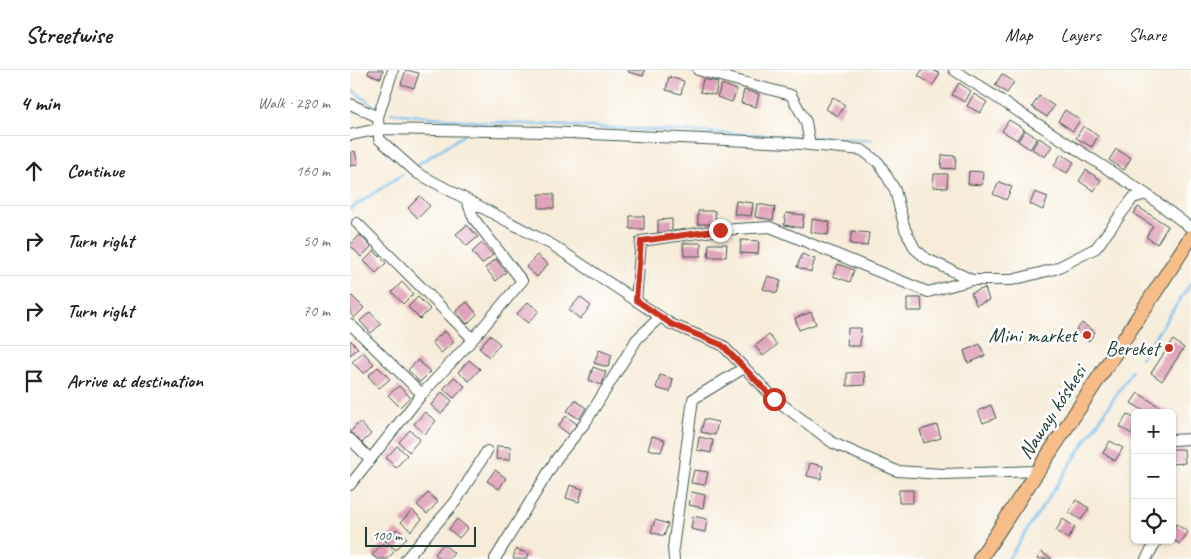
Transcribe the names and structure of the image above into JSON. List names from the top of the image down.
{
  "streets": {
    "main road": ["Nawayı kóshesi"]
  },
  "places": ["Mini market", "Bereket"],
  "scale_bar": "100 m",
  "page": {
    "header": "Streetwise",
    "nav": ["Map", "Layers", "Share"],
    "heading": ["4 min", "Walk · 280 m"],
    "list": [
      ["Continue", "160 m"],
      ["Turn right", "50 m"],
      ["Turn right", "70 m"],
      "Arrive at destination"
    ],
    "map_buttons": ["+", "−"],
    "scale": "100 m"
  }
}
